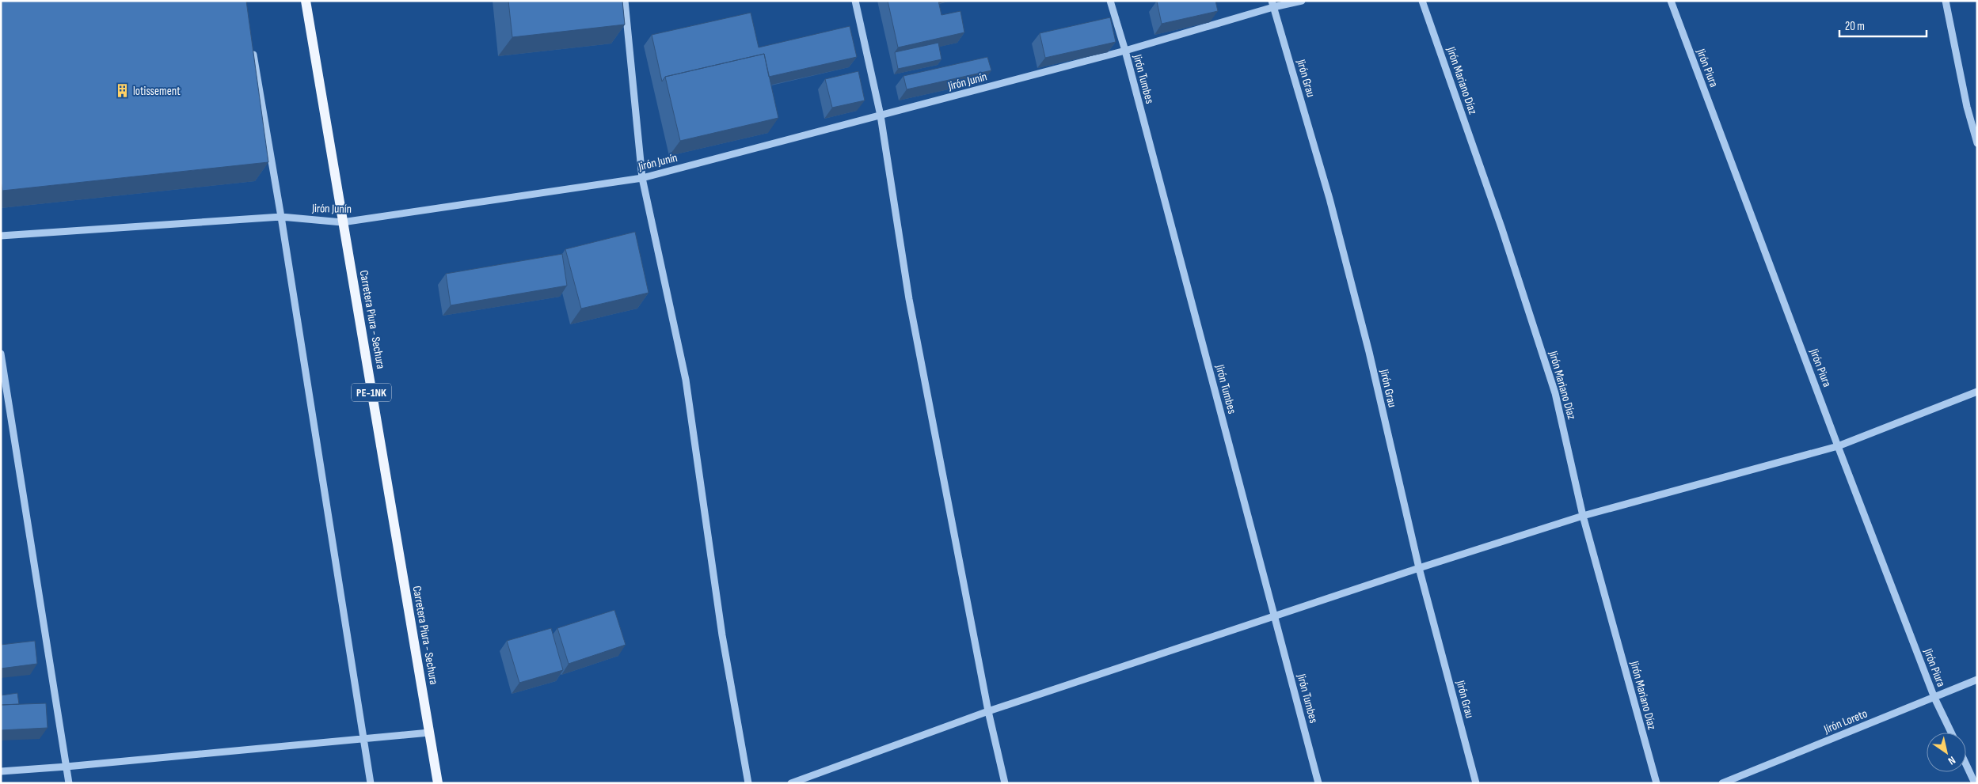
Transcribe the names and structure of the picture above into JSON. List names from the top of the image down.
{
  "streets": {
    "main road": ["Carretera Piura - Sechura", "PE-1NK"],
    "street": [
      "Jirón Piura",
      "Jirón Grau",
      "Jirón Tumbes",
      "Jirón Mariano Díaz",
      "Jirón Junín",
      "Jirón Loreto"
    ]
  },
  "crossings": [
    ["Jirón Piura", "Jirón Loreto"],
    ["Jirón Grau", "Jirón Junín"],
    ["Jirón Tumbes", "Jirón Junín"],
    ["Jirón Junín", "Carretera Piura - Sechura"]
  ],
  "places": {
    "building": ["lotissement"]
  },
  "scale_bar": "20 m",
  "north": "bottom right"
}
